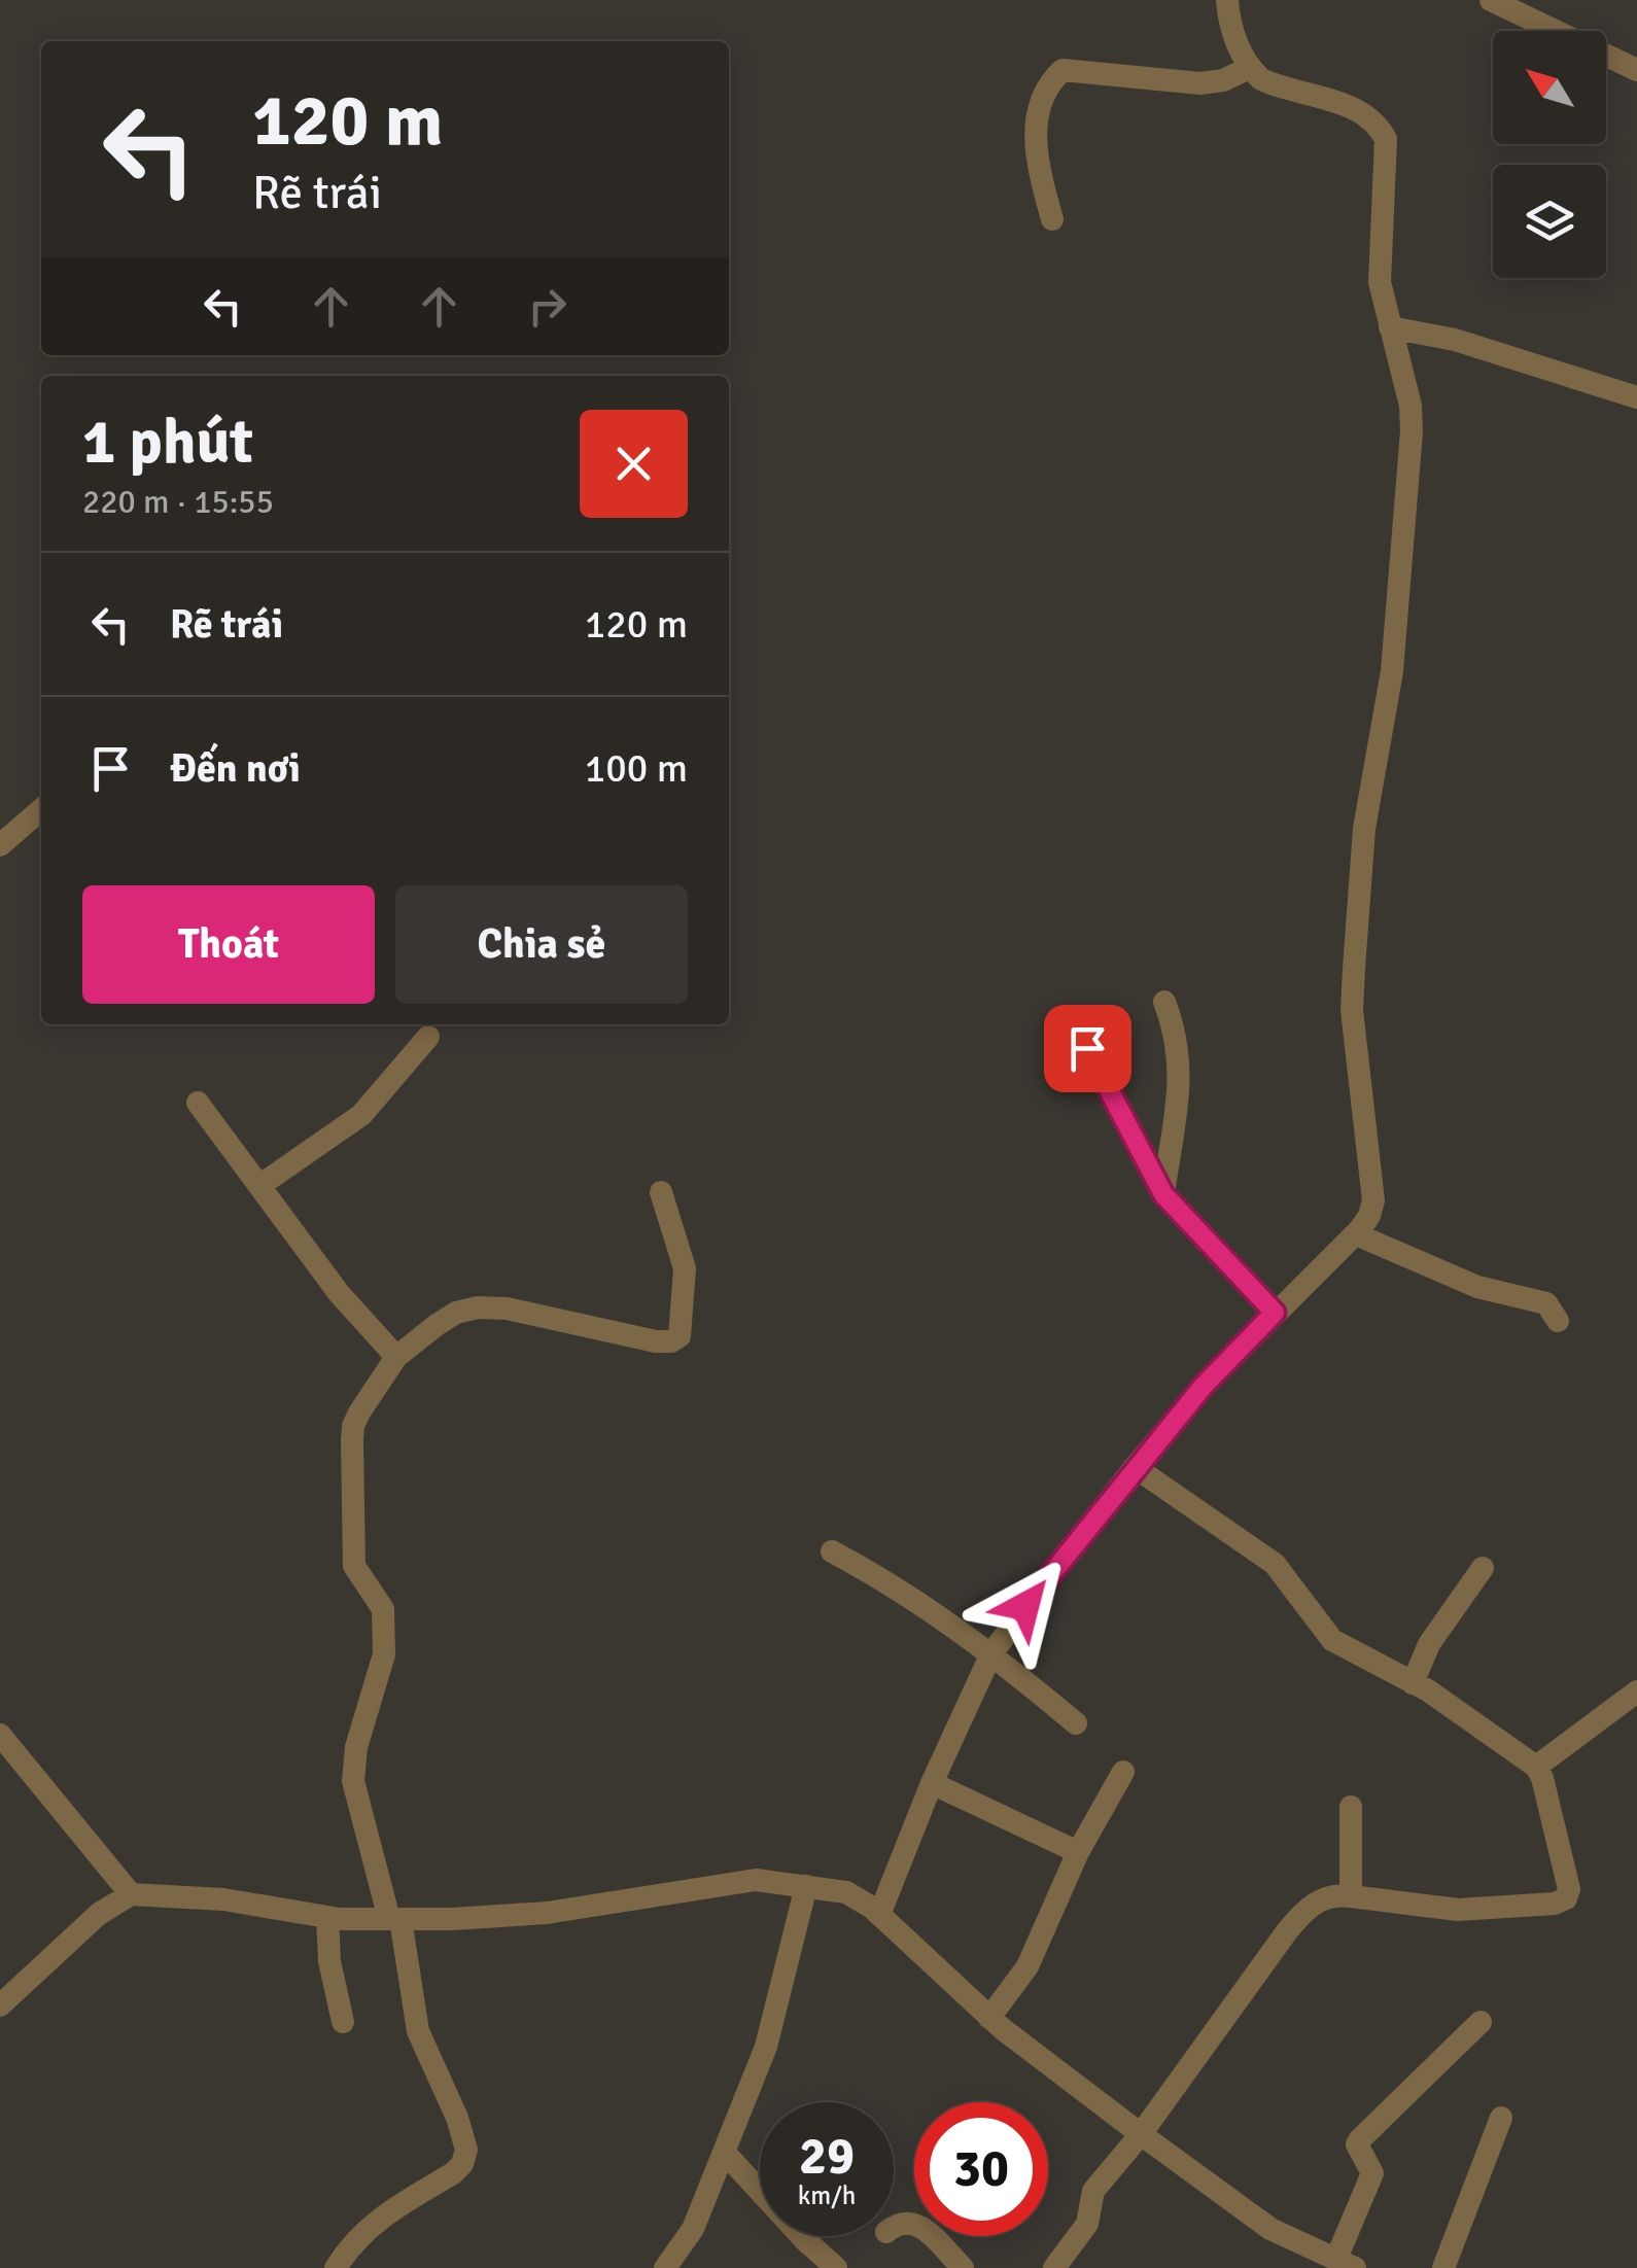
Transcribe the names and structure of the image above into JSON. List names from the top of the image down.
{
  "north": "top left",
  "page": {
    "turn": ["120 m", "Rẽ trái"],
    "heading": ["1 phút", "220 m · 15:55"],
    "list": [
      {
        "name": "Rẽ trái",
        "value": "120 m"
      },
      {
        "name": "Đến nơi",
        "value": "100 m"
      }
    ],
    "buttons": ["Thoát", "Chia sẻ"],
    "speed": "29 km/h",
    "limit": "30"
  }
}
